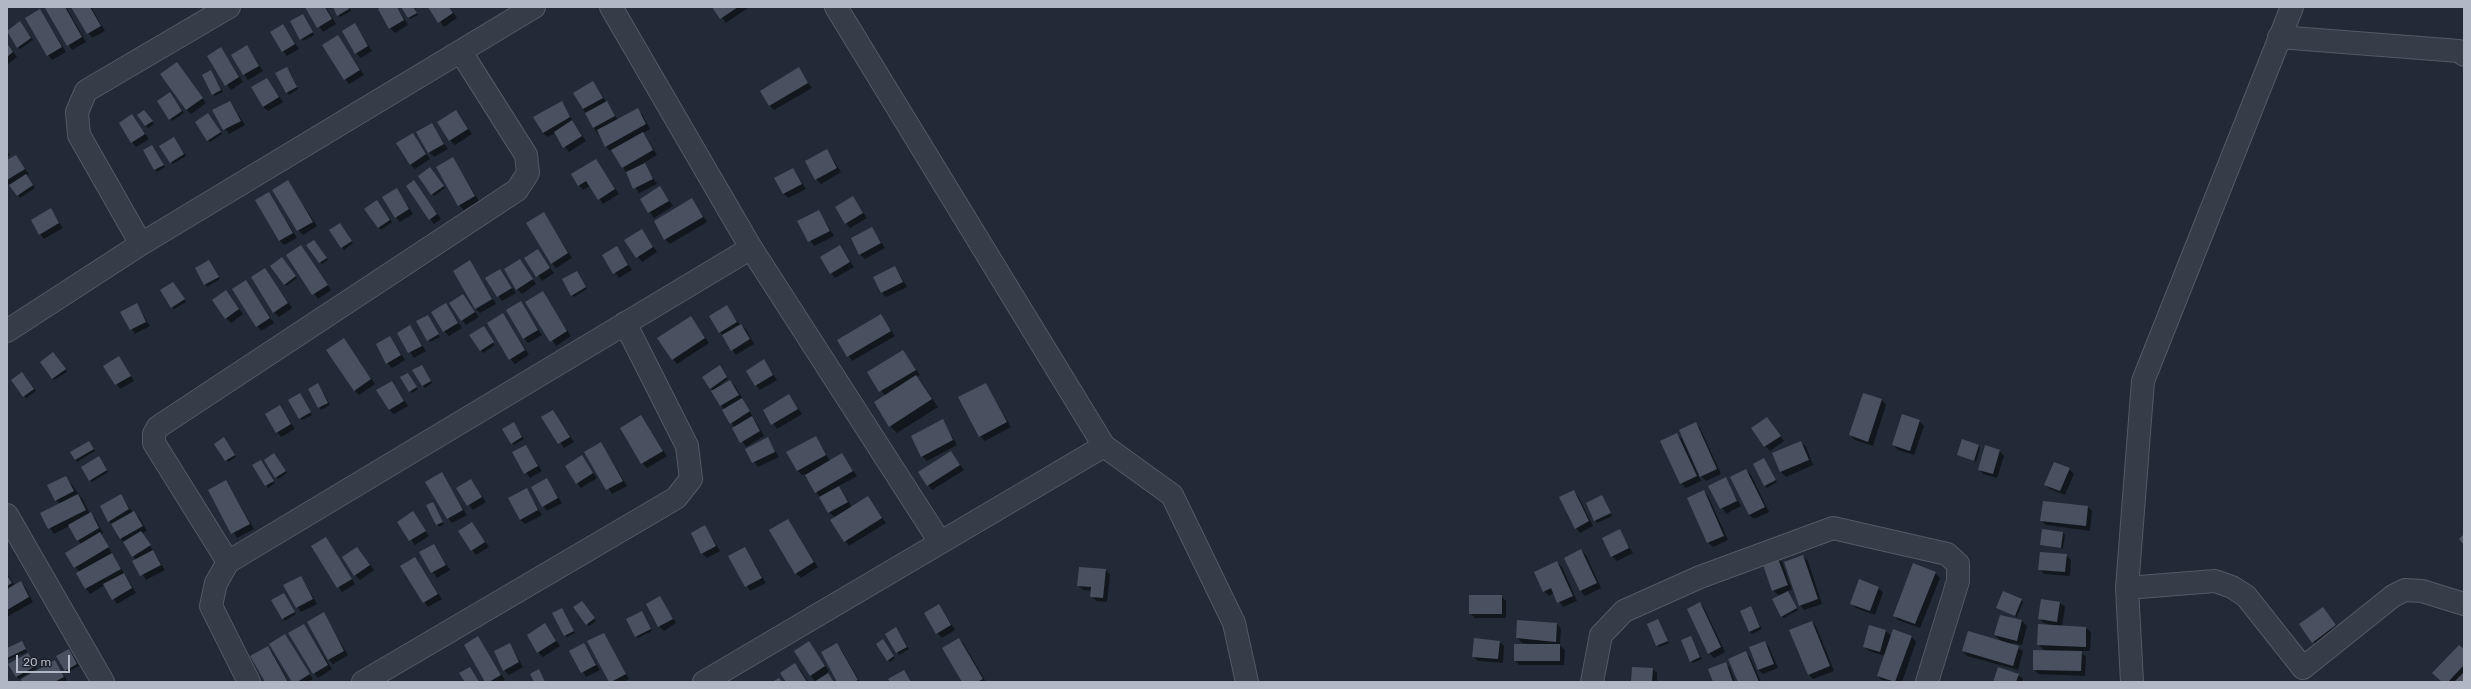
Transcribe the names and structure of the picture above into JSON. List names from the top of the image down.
{
  "scale_bar": "20 m"
}
